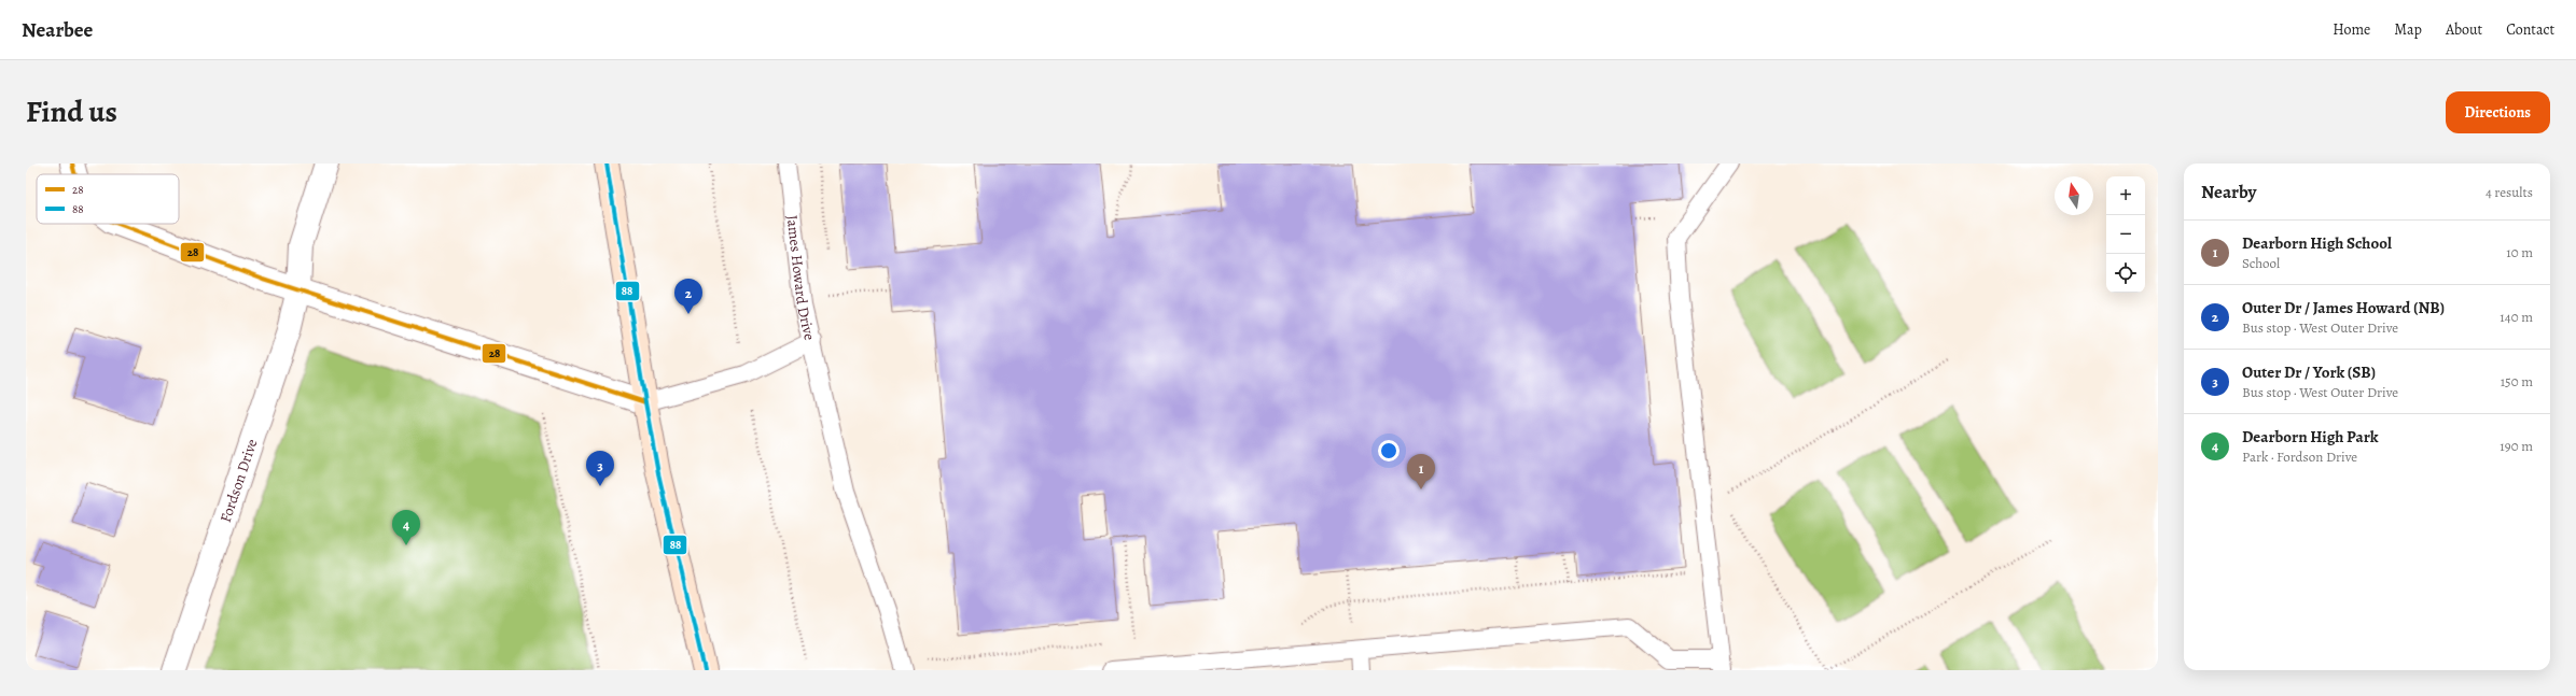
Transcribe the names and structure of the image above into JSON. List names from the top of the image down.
{
  "streets": {
    "street": ["Fordson Drive"],
    "lane": ["James Howard Drive"]
  },
  "lines": ["transit line 28", "transit line 88"],
  "legend": ["28", "88"],
  "north": "top",
  "page": {
    "header": "Nearbee",
    "nav": [
      "Home",
      "Map",
      "About",
      "Contact"
    ],
    "title": "Find us",
    "buttons": "Directions",
    "heading": ["Nearby", "4 results"],
    "map_buttons": ["+", "−"],
    "list": [
      {
        "mark": "1",
        "name": "Dearborn High School",
        "note": "School",
        "value": "10 m"
      },
      {
        "mark": "2",
        "name": "Outer Dr / James Howard (NB)",
        "note": "Bus stop · West Outer Drive",
        "value": "140 m"
      },
      {
        "mark": "3",
        "name": "Outer Dr / York (SB)",
        "note": "Bus stop · West Outer Drive",
        "value": "150 m"
      },
      {
        "mark": "4",
        "name": "Dearborn High Park",
        "note": "Park · Fordson Drive",
        "value": "190 m"
      }
    ],
    "pins": [
      "2",
      "3",
      "1",
      "4"
    ]
  }
}
